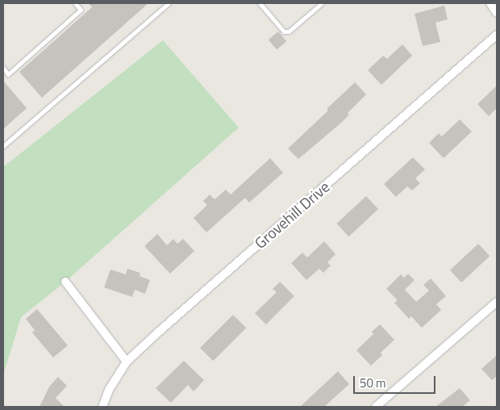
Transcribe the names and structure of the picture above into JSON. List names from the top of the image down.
{
  "streets": {
    "street": ["Grovehill Drive"]
  },
  "scale_bar": "50 m"
}
